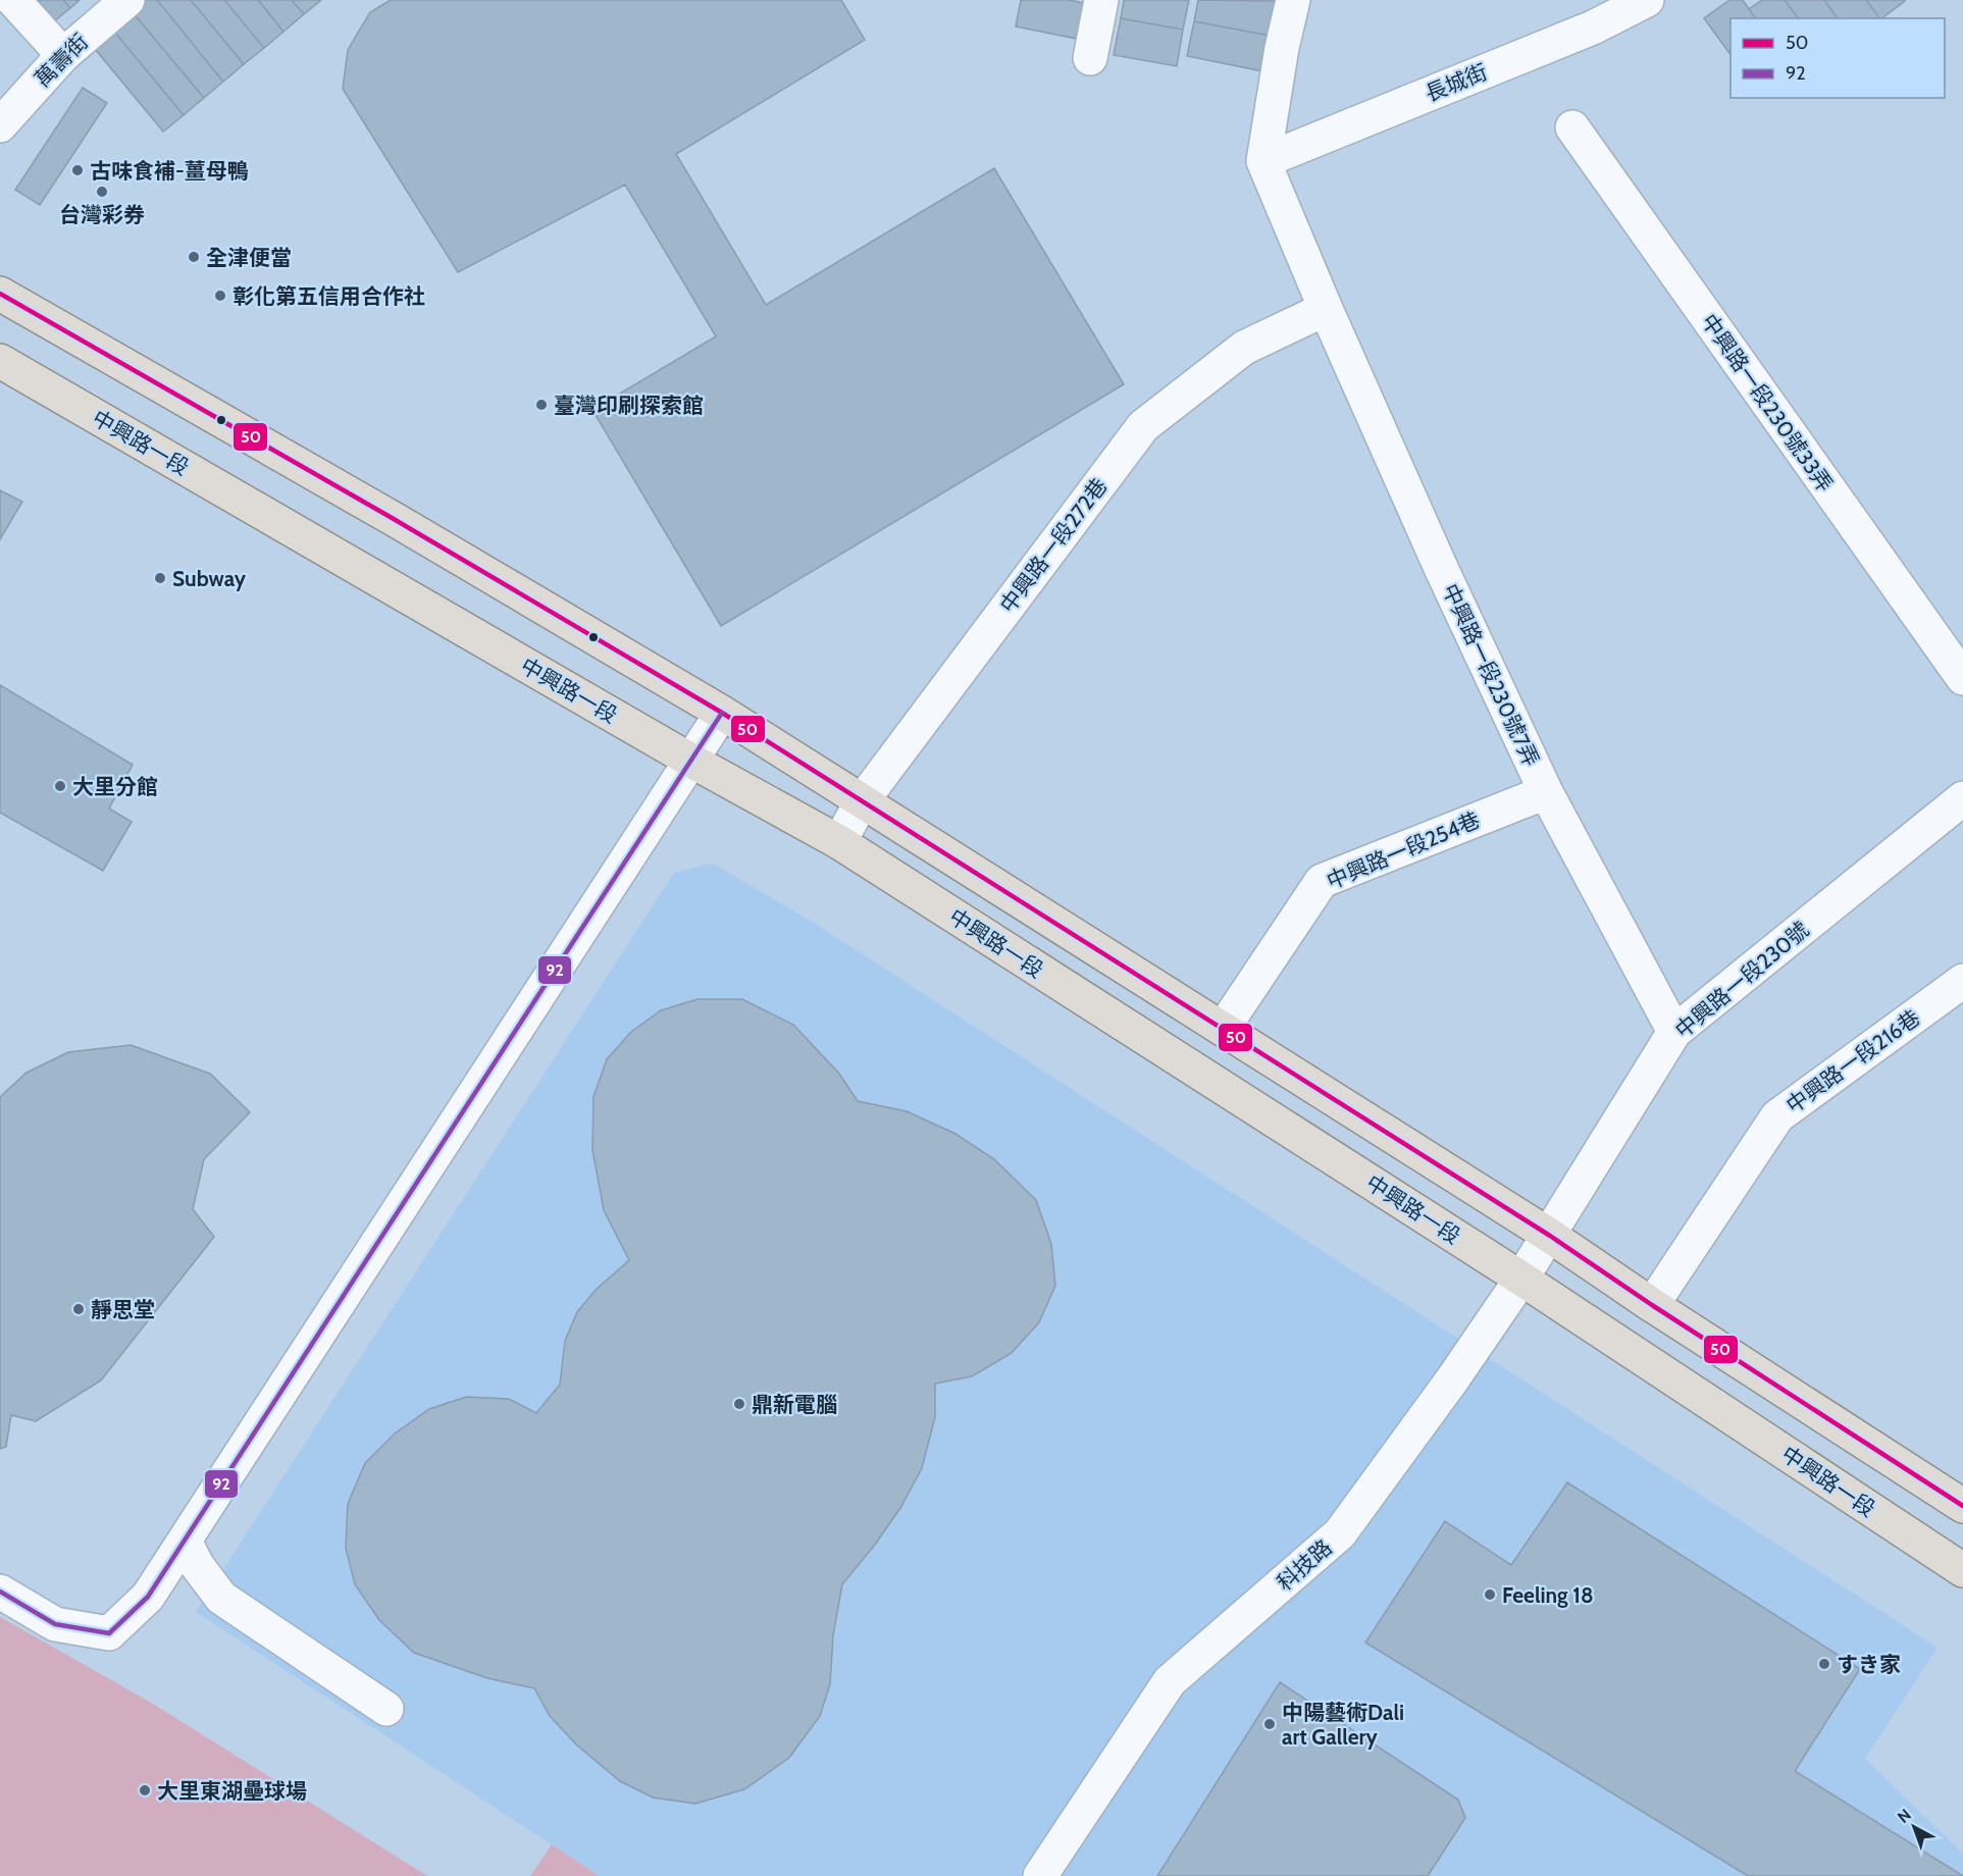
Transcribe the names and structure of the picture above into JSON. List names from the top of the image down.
{
  "streets": {
    "main road": ["中興路一段"],
    "street": [
      "萬壽街",
      "長城街",
      "中興路一段230號33弄",
      "中興路一段272巷",
      "中興路一段230號7弄",
      "中興路一段254巷",
      "中興路一段230號",
      "中興路一段216巷",
      "科技路"
    ]
  },
  "crossings": [
    ["長城街", "中興路一段230號7弄"],
    ["中興路一段", "中興路一段272巷"],
    ["中興路一段", "科技路"],
    ["中興路一段272巷", "中興路一段230號7弄"],
    ["中興路一段230號7弄", "中興路一段254巷"],
    ["中興路一段230號7弄", "中興路一段230號"],
    ["中興路一段230號", "科技路"]
  ],
  "places": [
    "古味食補-薑母鴨",
    "台灣彩券",
    "全津便當",
    "彰化第五信用合作社",
    "臺灣印刷探索館",
    "Subway",
    "大里分館",
    "靜思堂",
    "鼎新電腦",
    "Feeling 18",
    "すき家",
    "中陽藝術Dali art Gallery",
    "大里東湖壘球場"
  ],
  "lines": ["transit line 50", "transit line 92"],
  "legend": ["50", "92"],
  "north": "top left"
}
